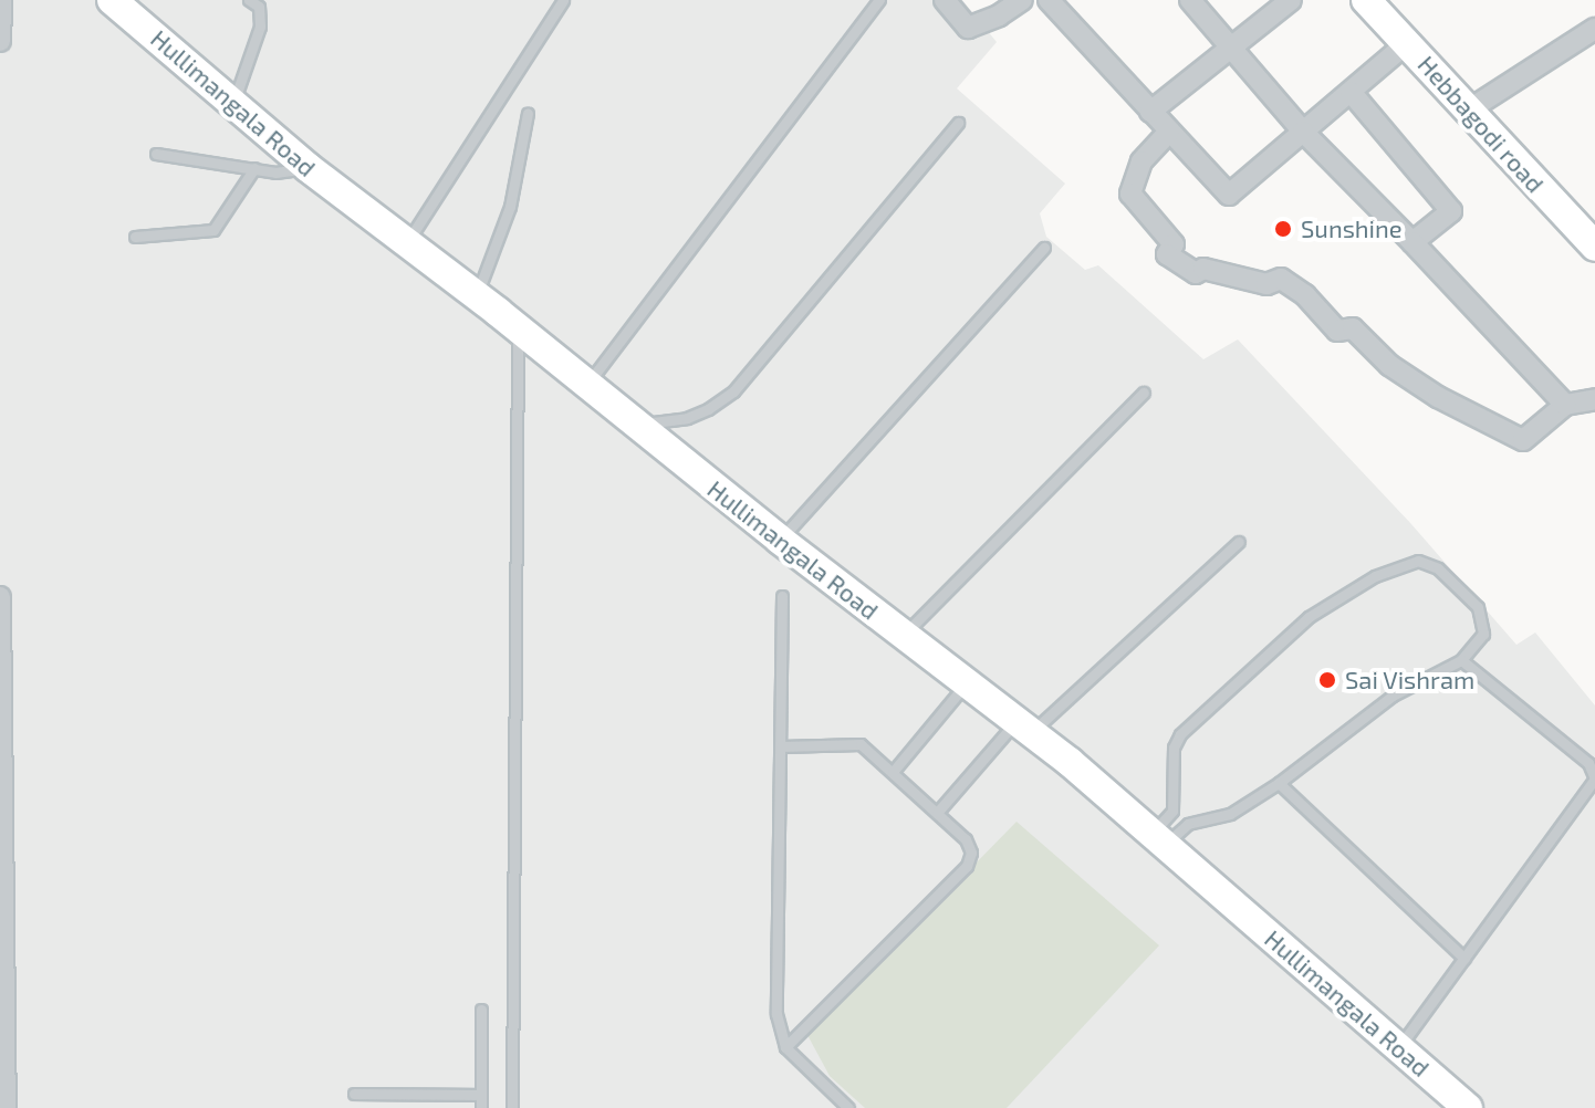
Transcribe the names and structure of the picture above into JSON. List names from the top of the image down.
{
  "streets": {
    "street": ["Hullimangala Road", "Hebbagodi road"]
  },
  "places": ["Sunshine", "Sai Vishram"]
}
